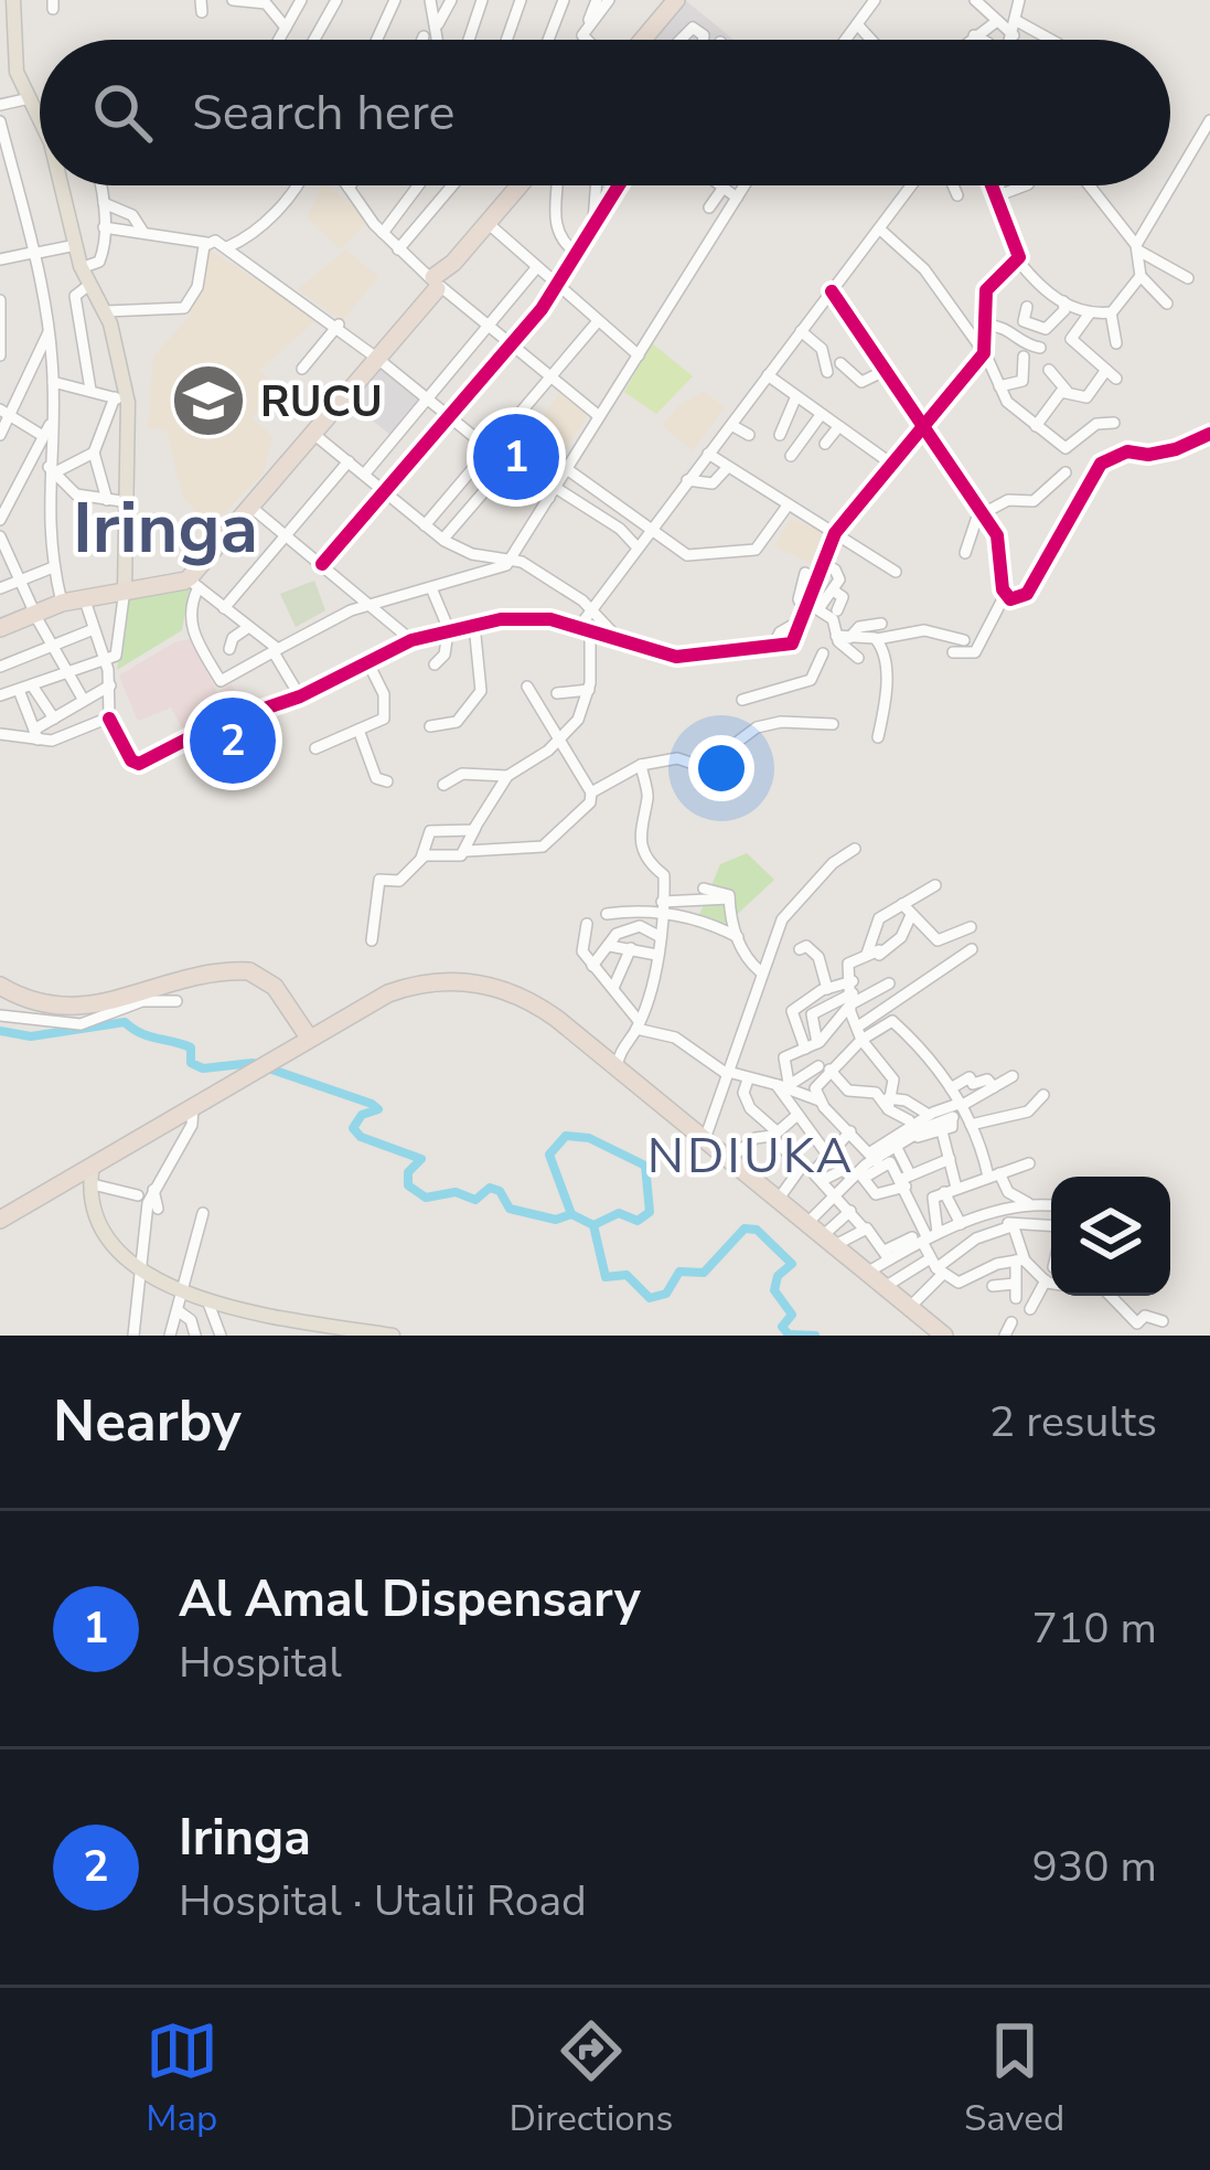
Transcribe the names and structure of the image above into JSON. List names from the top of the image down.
{
  "districts": ["Iringa", "NDIUKA"],
  "places": {
    "school or university": ["RUCU"]
  },
  "page": {
    "search": "Search here",
    "pins": ["1", "2"],
    "heading": ["Nearby", "2 results"],
    "list": [
      {
        "mark": "1",
        "name": "Al Amal Dispensary",
        "note": "Hospital",
        "value": "710 m"
      },
      {
        "mark": "2",
        "name": "Iringa",
        "note": "Hospital · Utalii Road",
        "value": "930 m"
      }
    ],
    "nav": ["Map", "Directions", "Saved"]
  }
}
